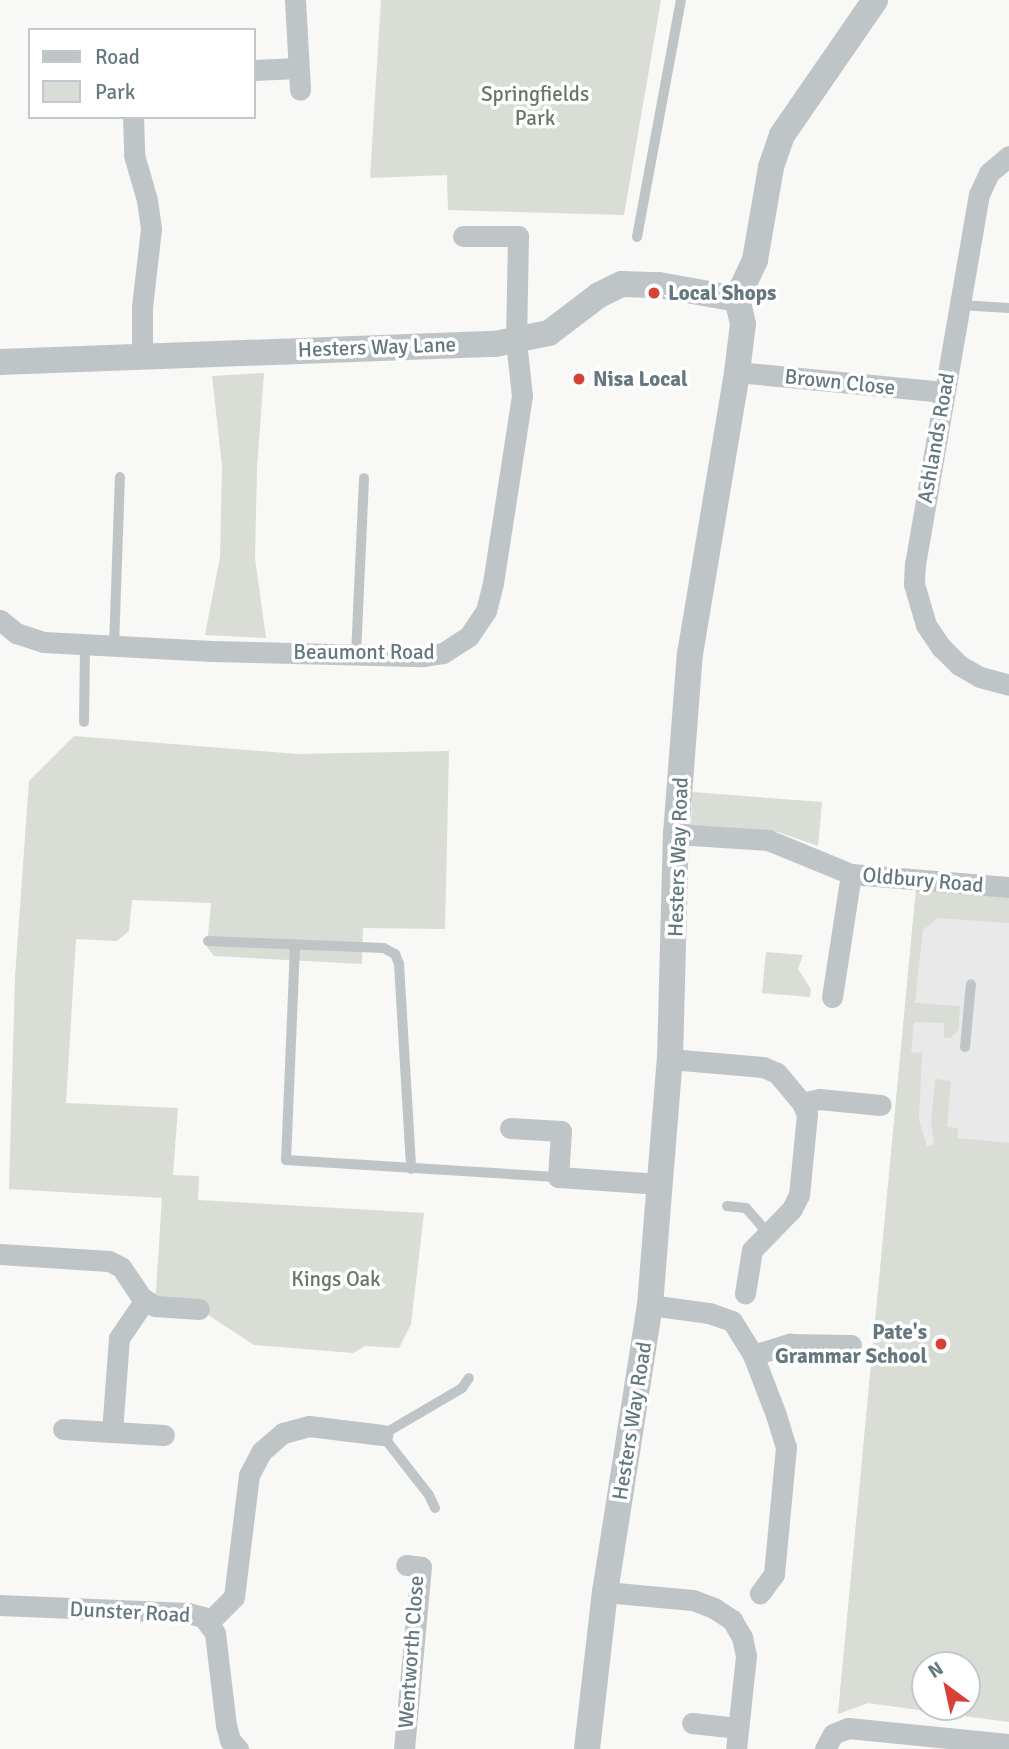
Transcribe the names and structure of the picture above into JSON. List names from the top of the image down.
{
  "streets": {
    "street": [
      "Hesters Way Lane",
      "Brown Close",
      "Ashlands Road",
      "Beaumont Road",
      "Hesters Way Road",
      "Oldbury Road",
      "Dunster Road",
      "Wentworth Close"
    ]
  },
  "crossings": [
    ["Hesters Way Lane", "Beaumont Road"],
    ["Hesters Way Lane", "Hesters Way Road"],
    ["Brown Close", "Ashlands Road"],
    ["Brown Close", "Hesters Way Road"],
    ["Hesters Way Road", "Oldbury Road"]
  ],
  "parks": ["Springfields Park", "Kings Oak"],
  "places": ["Local Shops", "Nisa Local", "Pate's Grammar School"],
  "legend": ["Road", "Park"],
  "north": "top left"
}
